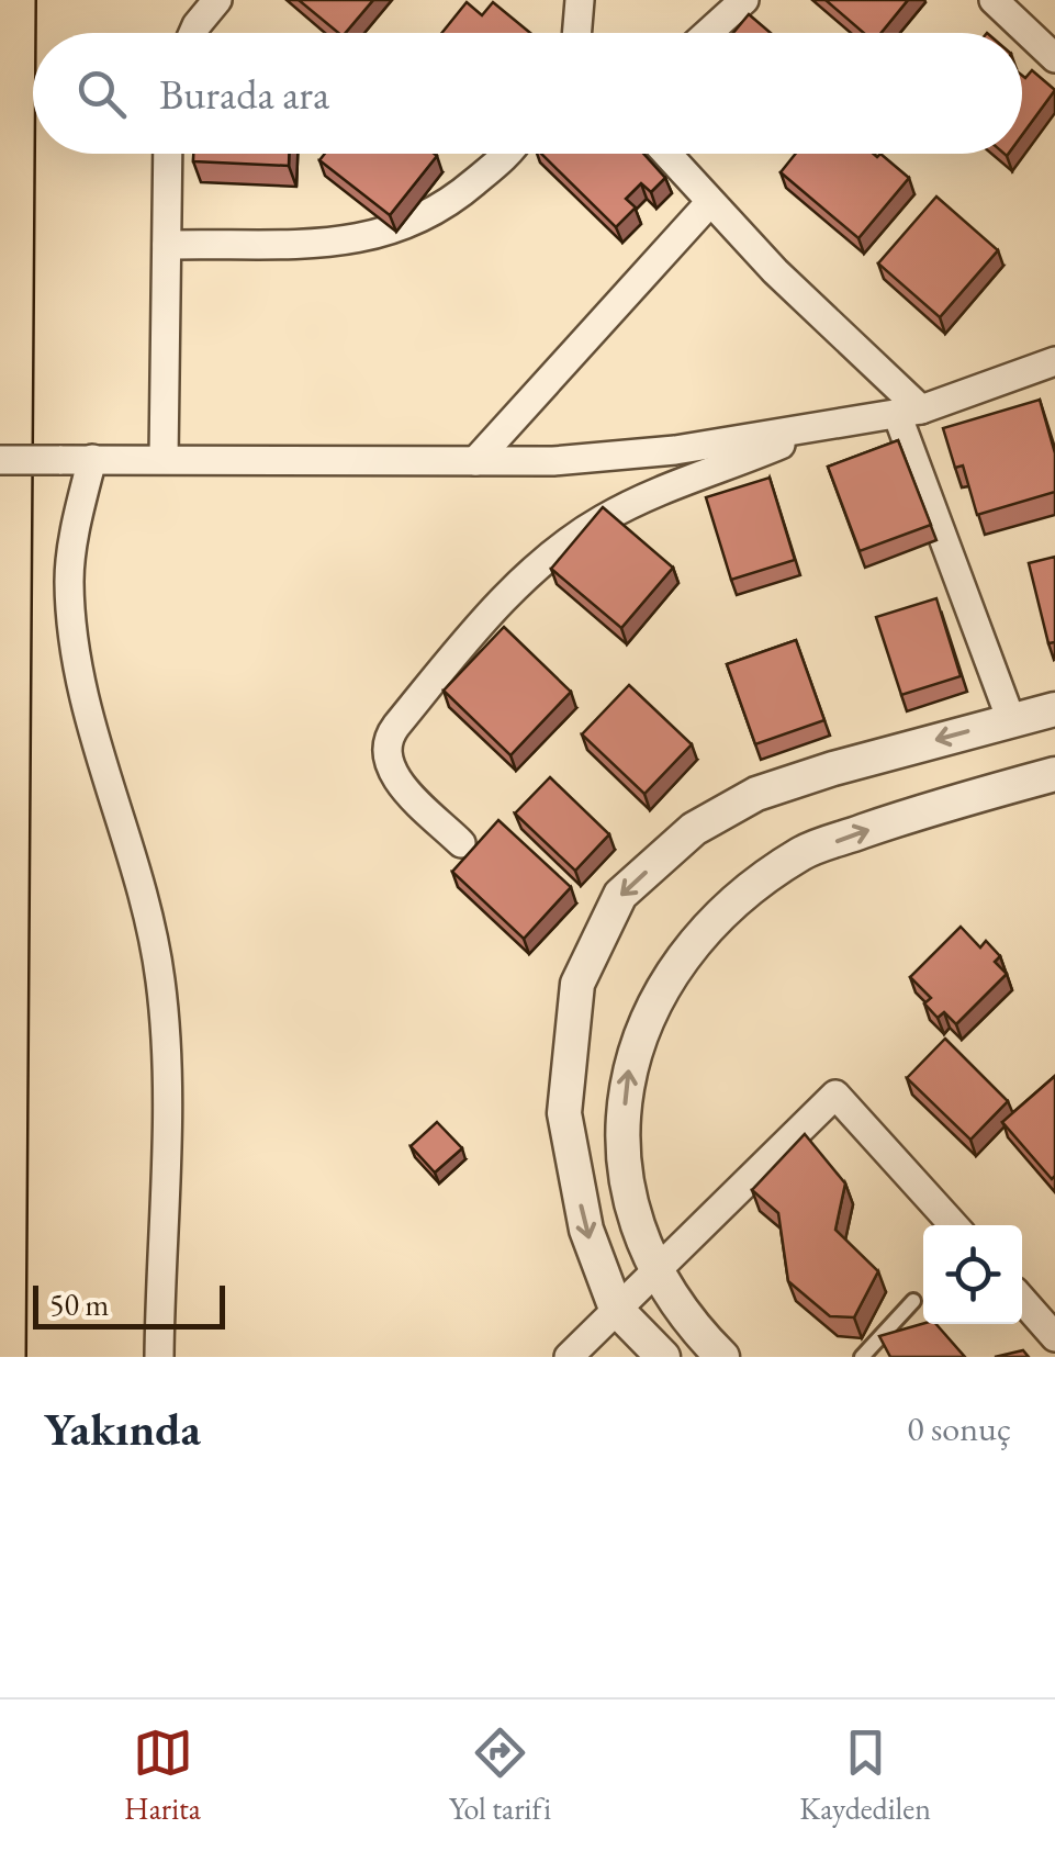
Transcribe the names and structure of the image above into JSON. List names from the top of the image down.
{
  "scale_bar": "50 m",
  "page": {
    "search": "Burada ara",
    "scale": "50 m",
    "heading": ["Yakında", "0 sonuç"],
    "nav": ["Harita", "Yol tarifi", "Kaydedilen"]
  }
}
